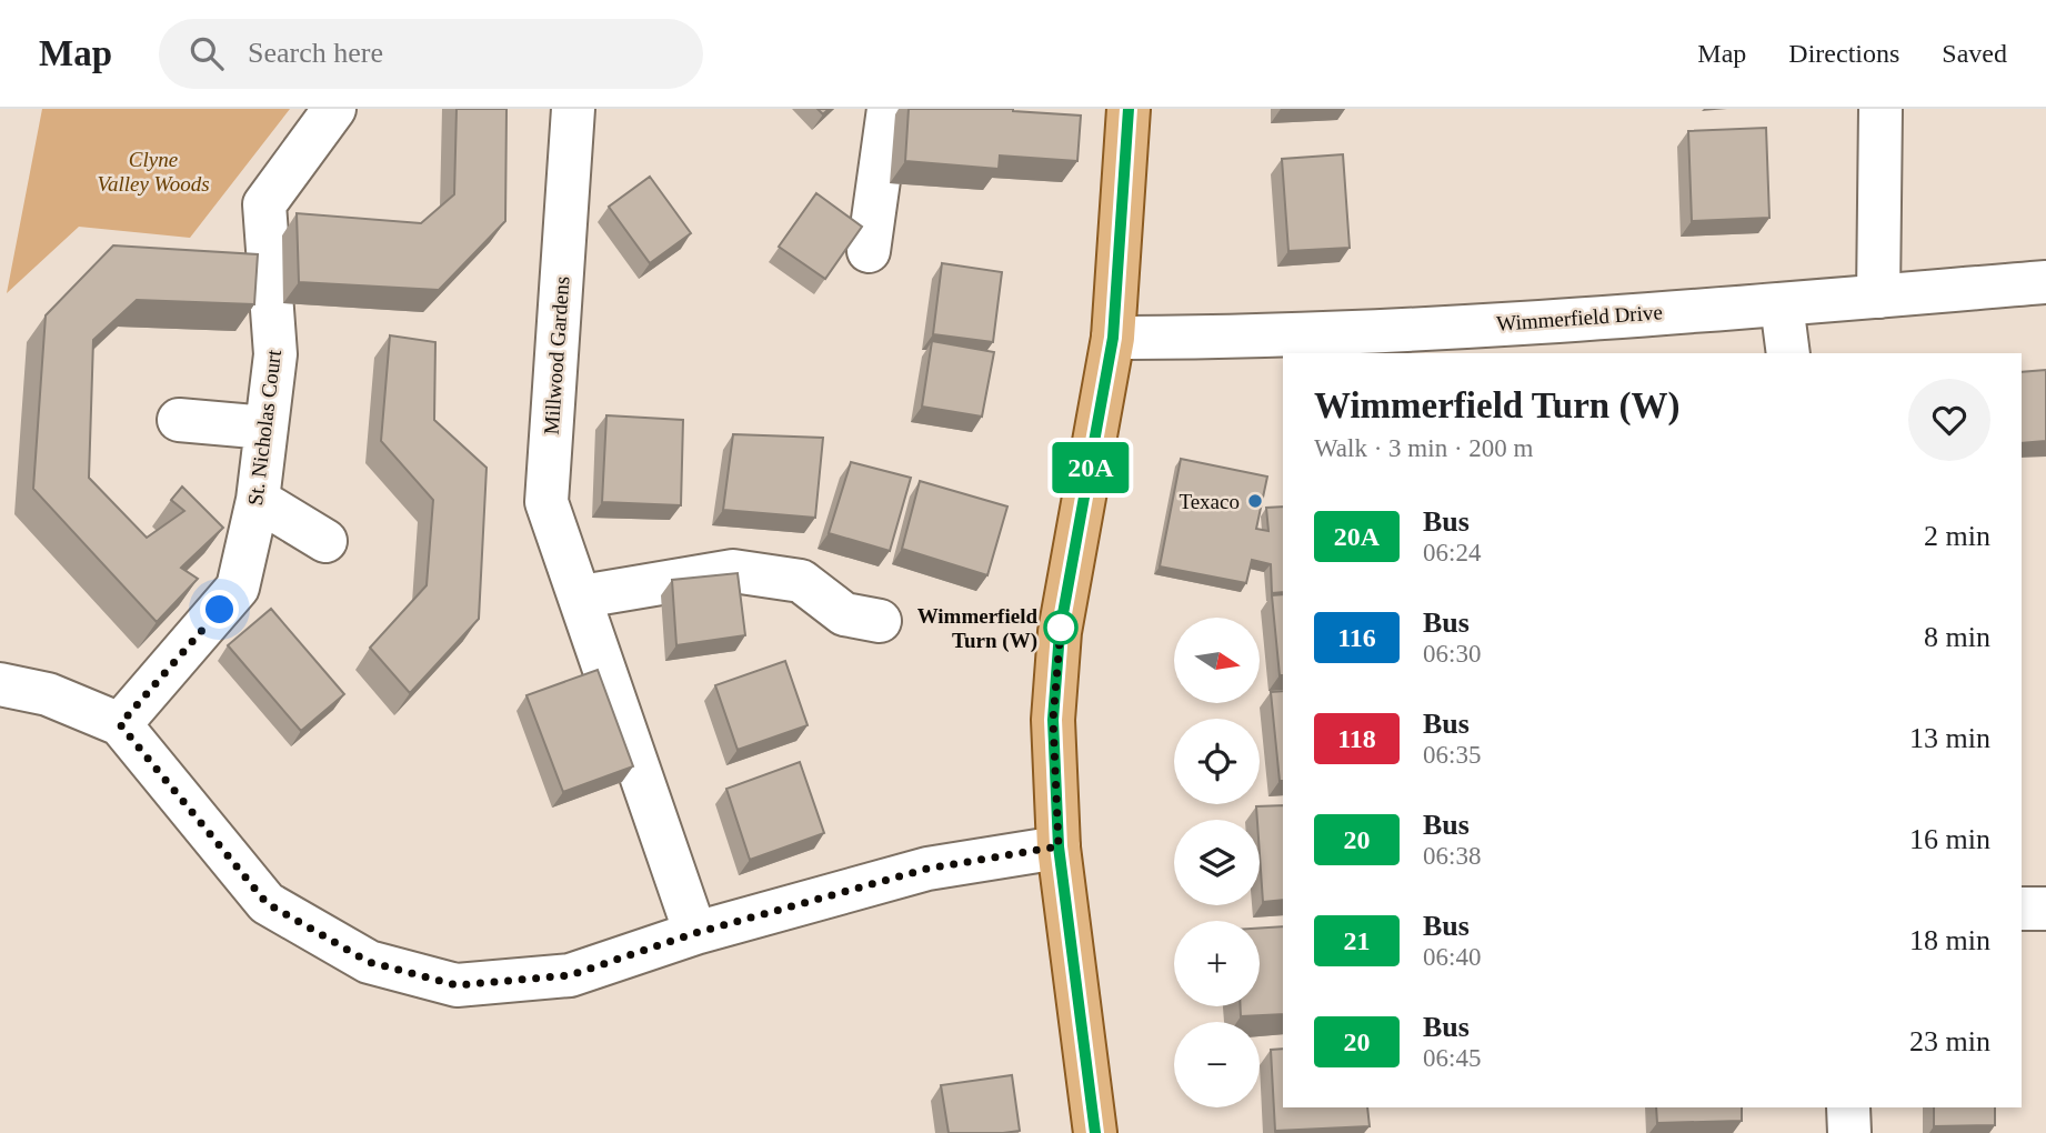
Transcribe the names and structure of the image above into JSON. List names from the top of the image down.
{
  "streets": {
    "street": ["Wimmerfield Drive", "Millwood Gardens", "St. Nicholas Court"]
  },
  "parks": ["Clyne Valley Woods"],
  "places": ["Texaco", "Wimmerfield Turn (W)"],
  "lines": ["bus line 20A"],
  "north": "right",
  "page": {
    "header": "Map",
    "search": "Search here",
    "nav": ["Map", "Directions", "Saved"],
    "on_map": "20A",
    "heading": ["Wimmerfield Turn (W)", "Walk · 3 min · 200 m"],
    "list": [
      {
        "mark": "20A",
        "name": "Bus",
        "note": "06:24",
        "value": "2 min"
      },
      {
        "mark": "116",
        "name": "Bus",
        "note": "06:30",
        "value": "8 min"
      },
      {
        "mark": "118",
        "name": "Bus",
        "note": "06:35",
        "value": "13 min"
      },
      {
        "mark": "20",
        "name": "Bus",
        "note": "06:38",
        "value": "16 min"
      },
      {
        "mark": "21",
        "name": "Bus",
        "note": "06:40",
        "value": "18 min"
      },
      {
        "mark": "20",
        "name": "Bus",
        "note": "06:45",
        "value": "23 min"
      }
    ],
    "map_buttons": ["+", "−"]
  }
}
